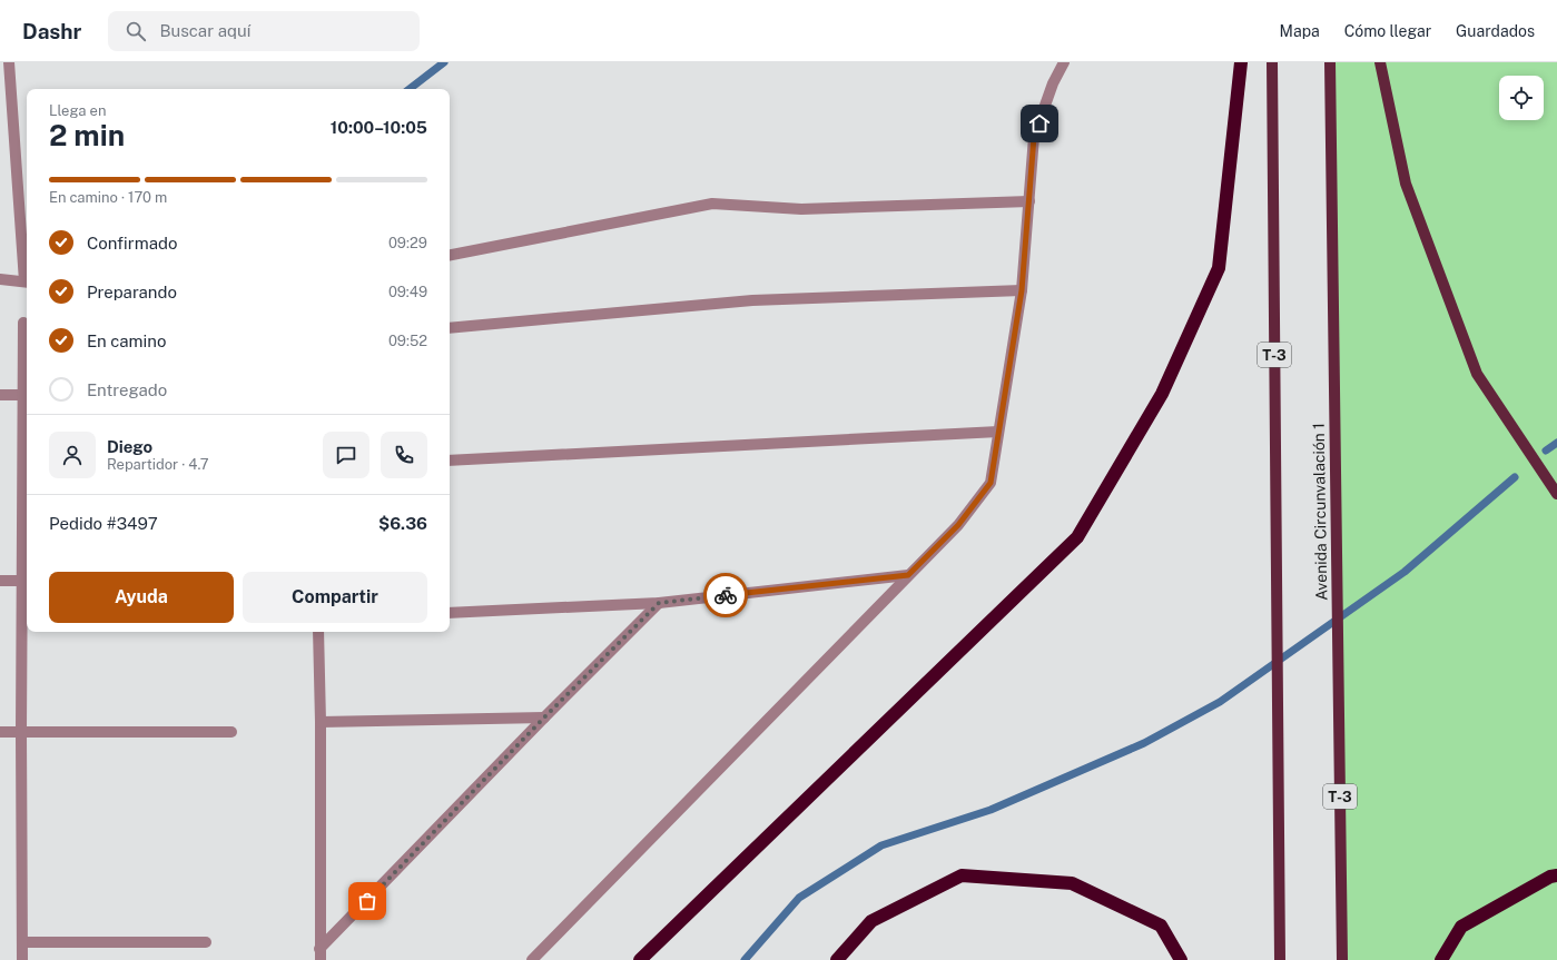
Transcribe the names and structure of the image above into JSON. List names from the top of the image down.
{
  "streets": {
    "main road": ["T-3", "Avenida Circunvalación 1"]
  },
  "page": {
    "header": "Dashr",
    "search": "Buscar aquí",
    "nav": ["Mapa", "Cómo llegar", "Guardados"],
    "heading": ["2 min", "Llega en", "10:00–10:05"],
    "panel": [
      "Diego",
      "Repartidor · 4.7",
      "Pedido #3497",
      "$6.36"
    ],
    "bar": "En camino · 170 m",
    "list": [
      ["Confirmado", "09:29"],
      ["Preparando", "09:49"],
      ["En camino", "09:52"],
      "Entregado"
    ],
    "buttons": ["Ayuda", "Compartir"]
  }
}
